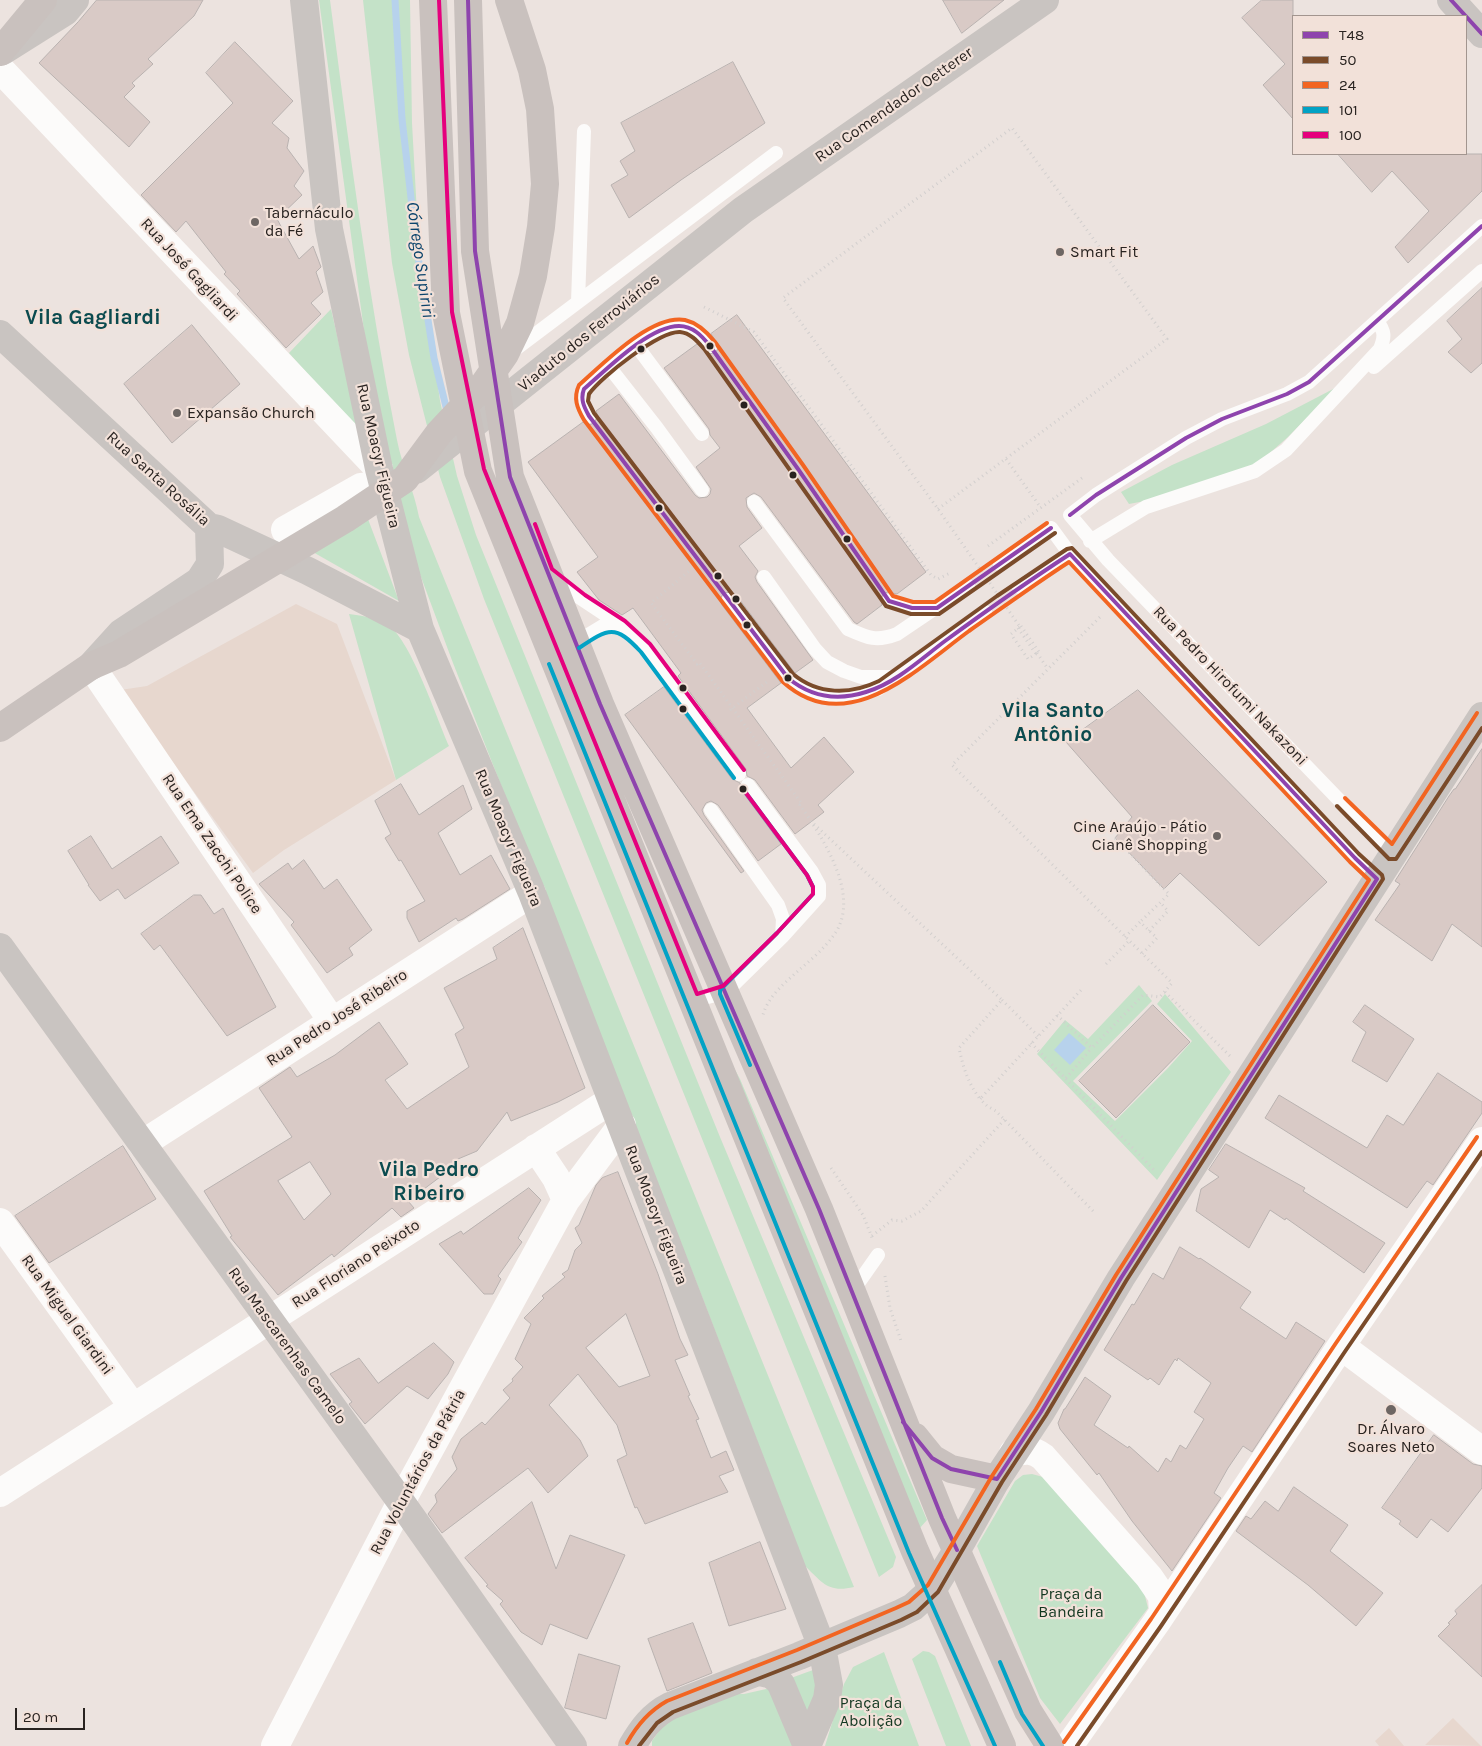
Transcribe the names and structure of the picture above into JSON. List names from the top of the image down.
{
  "streets": {
    "main road": [
      "Rua Comendador Oetterer",
      "Viaduto dos Ferroviários",
      "Rua Moacyr Figueira",
      "Rua Santa Rosália",
      "Rua Mascarenhas Camelo"
    ],
    "street": [
      "Rua José Gagliardi",
      "Rua Ema Zacchi Police",
      "Rua Pedro José Ribeiro",
      "Rua Floriano Peixoto",
      "Rua Miguel Giardini",
      "Rua Voluntários da Pátria"
    ],
    "lane": ["Rua Pedro Hirofumi Nakazoni"]
  },
  "crossings": [
    ["Rua Comendador Oetterer", "Viaduto dos Ferroviários"],
    ["Rua José Gagliardi", "Rua Moacyr Figueira"],
    ["Viaduto dos Ferroviários", "Rua Moacyr Figueira"],
    ["Viaduto dos Ferroviários", "Rua Ema Zacchi Police"],
    ["Rua Moacyr Figueira", "Rua Santa Rosália"],
    ["Rua Moacyr Figueira", "Rua Pedro José Ribeiro"],
    ["Rua Moacyr Figueira", "Rua Floriano Peixoto"],
    ["Rua Moacyr Figueira", "Rua Voluntários da Pátria"],
    ["Rua Ema Zacchi Police", "Rua Pedro José Ribeiro"],
    ["Rua Pedro José Ribeiro", "Rua Mascarenhas Camelo"],
    ["Rua Floriano Peixoto", "Rua Miguel Giardini"],
    ["Rua Floriano Peixoto", "Rua Mascarenhas Camelo"],
    ["Rua Mascarenhas Camelo", "Rua Voluntários da Pátria"]
  ],
  "districts": ["Vila Gagliardi", "Vila Santo Antônio", "Vila Pedro Ribeiro"],
  "water": ["Córrego Supiriri"],
  "parks": ["Praça da Bandeira", "Praça da Abolição"],
  "places": [
    "Tabernáculo da Fé",
    "Smart Fit",
    "Expansão Church",
    "Cine Araújo - Pátio Cianê Shopping",
    "Dr. Álvaro Soares Neto"
  ],
  "lines": [
    "transit line T48",
    "transit line 100",
    "transit line 24",
    "transit line 50",
    "transit line 101"
  ],
  "legend": [
    "T48",
    "50",
    "24",
    "101",
    "100"
  ],
  "scale_bar": "20 m"
}
